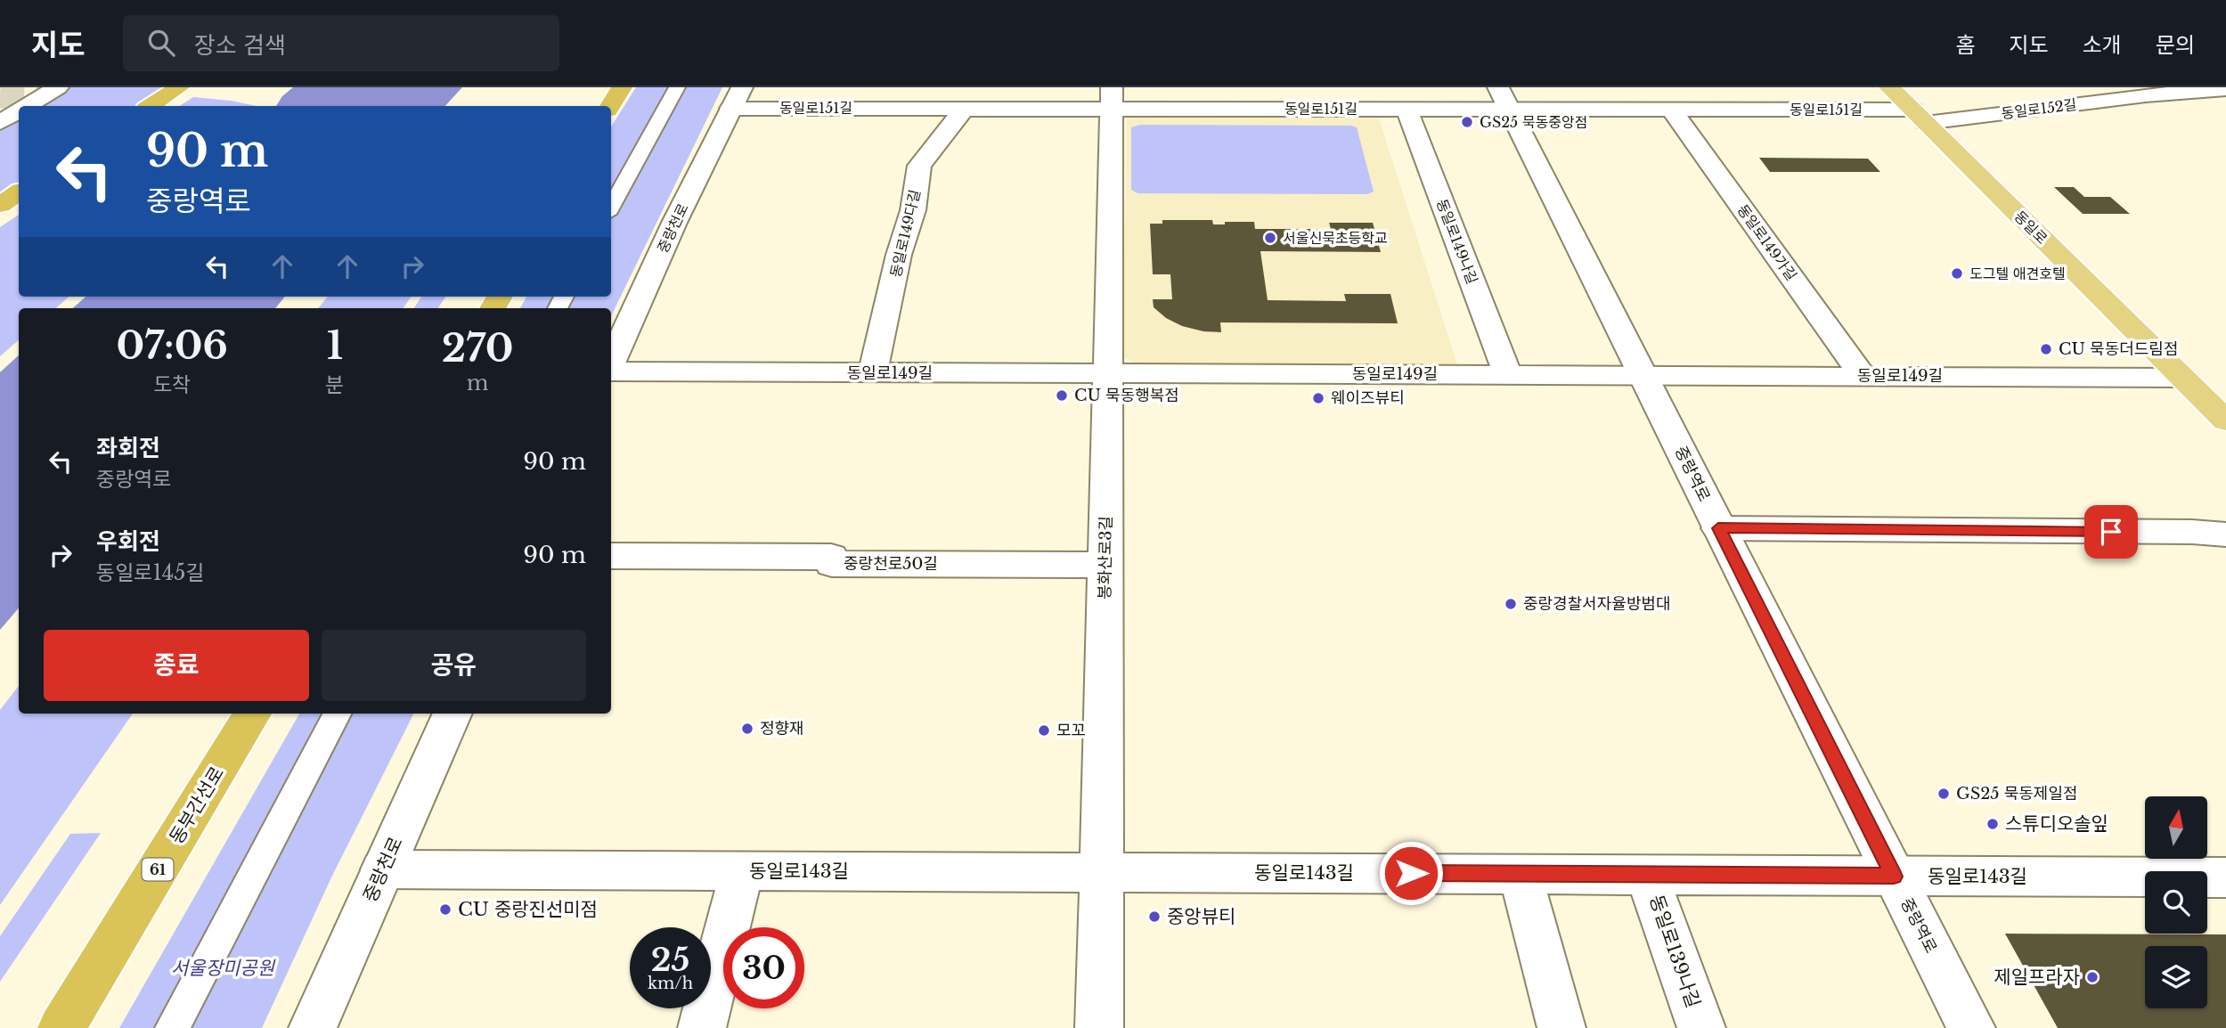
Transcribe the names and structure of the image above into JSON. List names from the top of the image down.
{
  "streets": {
    "highway": ["동부간선로", "61"],
    "main road": ["동일로"],
    "street": [
      "동일로151길",
      "동일로152길",
      "중랑천로",
      "동일로149다길",
      "동일로149나길",
      "동일로149가길",
      "동일로149길",
      "중랑역로",
      "봉화산로3길",
      "중랑천로50길",
      "동일로143길",
      "동일로139나길"
    ]
  },
  "crossings": [
    ["동일로151길", "동일로152길"],
    ["동일로151길", "동일로"],
    ["동일로151길", "중랑천로"],
    ["동일로151길", "동일로149다길"],
    ["동일로151길", "동일로149나길"],
    ["동일로151길", "동일로149가길"],
    ["동일로151길", "중랑역로"],
    ["동일로151길", "봉화산로3길"],
    ["동일로152길", "동일로"],
    ["동일로", "동일로149길"],
    ["중랑천로", "동일로143길"],
    ["동일로149다길", "동일로149길"],
    ["동일로149나길", "동일로149길"],
    ["동일로149가길", "동일로149길"],
    ["동일로149길", "중랑역로"],
    ["동일로149길", "봉화산로3길"],
    ["중랑역로", "동일로143길"],
    ["봉화산로3길", "중랑천로50길"],
    ["봉화산로3길", "동일로143길"],
    ["동일로143길", "동일로139나길"]
  ],
  "parks": ["서울장미공원"],
  "places": [
    "GS25 묵동중앙점",
    "서울신묵초등학교",
    "도그텔 애견호텔",
    "CU 묵동더드림점",
    "CU 묵동행복점",
    "웨이즈뷰티",
    "중랑경찰서자율방범대",
    "정향재",
    "모꼬",
    "GS25 묵동제일점",
    "스튜디오솔잎",
    "CU 중랑진선미점",
    "중앙뷰티",
    "제일프라자"
  ],
  "north": "top",
  "page": {
    "header": "지도",
    "search": "장소 검색",
    "nav": [
      "홈",
      "지도",
      "소개",
      "문의"
    ],
    "turn": ["90 m", "중랑역로"],
    "eta": [
      "07:06",
      "도착",
      "1",
      "분",
      "270",
      "m"
    ],
    "list": [
      {
        "name": "좌회전",
        "note": "중랑역로",
        "value": "90 m"
      },
      {
        "name": "우회전",
        "note": "동일로145길",
        "value": "90 m"
      }
    ],
    "buttons": ["종료", "공유"],
    "speed": "25 km/h",
    "limit": "30"
  }
}
